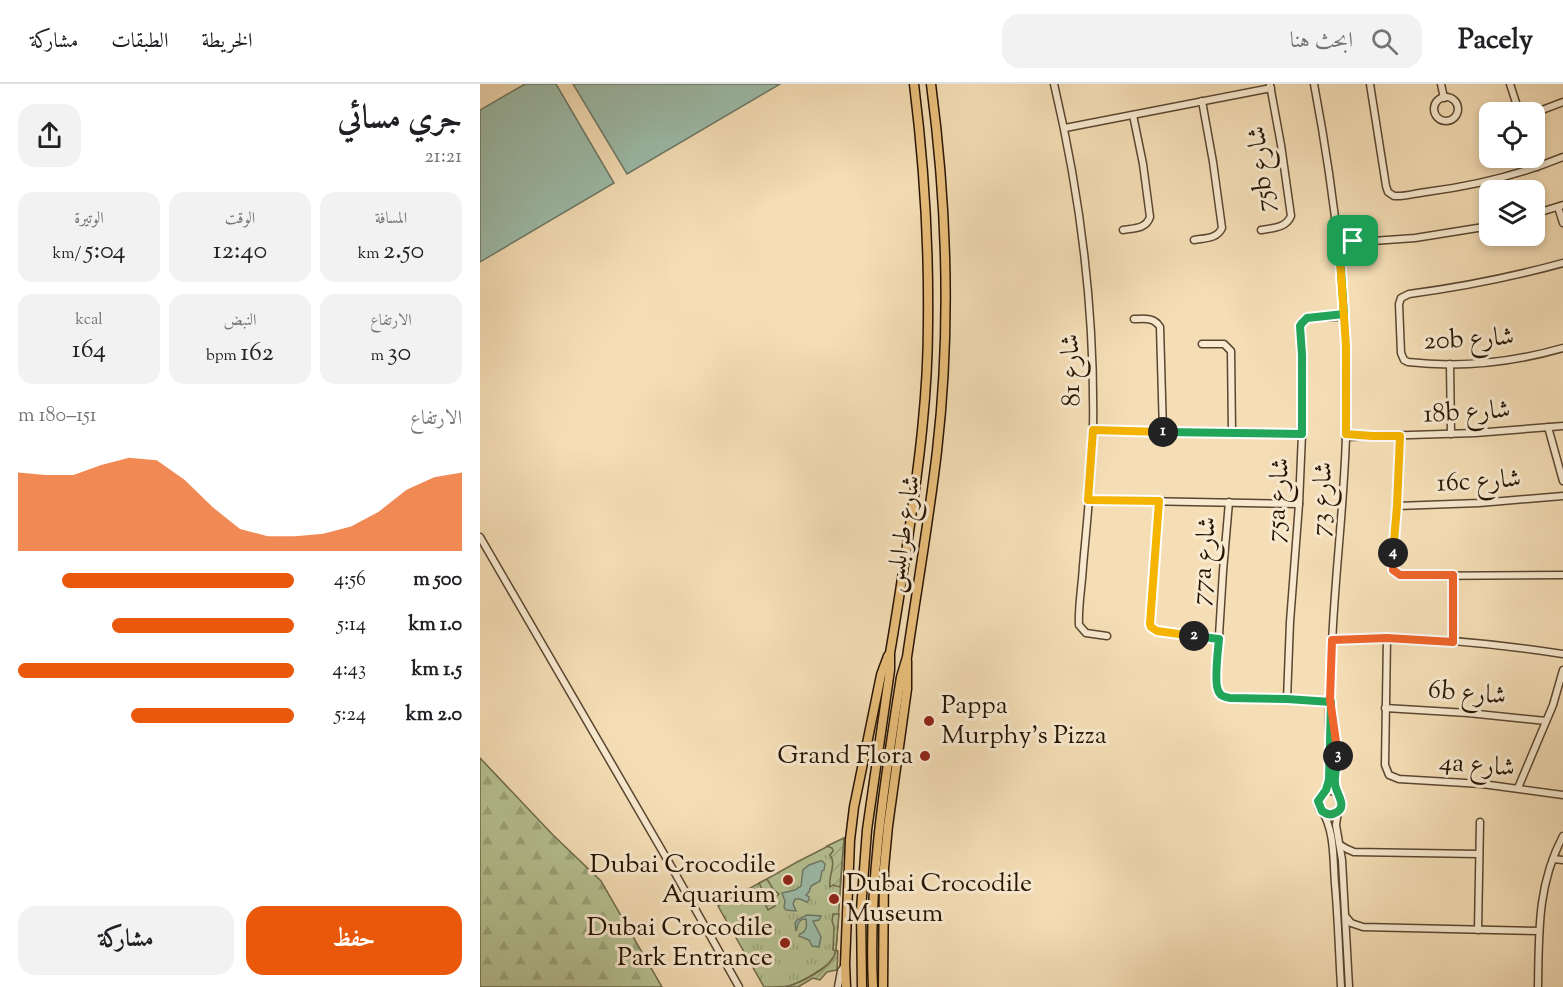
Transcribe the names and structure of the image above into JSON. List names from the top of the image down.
{
  "streets": {
    "highway": ["شارع طرابلس"],
    "street": [
      "75b شارع",
      "20b شارع",
      "شارع 81",
      "18b شارع",
      "16c شارع",
      "شارع 73",
      "75a شارع",
      "77a شارع",
      "6b شارع",
      "4a شارع"
    ]
  },
  "crossings": [
    ["18b شارع", "شارع 73"],
    ["شارع 73", "75a شارع"],
    ["75a شارع", "77a شارع"],
    ["6b شارع", "4a شارع"]
  ],
  "places": [
    "Pappa Murphy's Pizza",
    "Grand Flora",
    "Dubai Crocodile Aquarium",
    "Dubai Crocodile Museum",
    "Dubai Crocodile Park Entrance"
  ],
  "page": {
    "header": "Pacely",
    "search": "ابحث هنا",
    "nav": ["الخريطة", "الطبقات", "مشاركة"],
    "heading": ["جري مسائي", "21:21"],
    "stats": [
      ["المسافة", "2.50 km"],
      ["الوقت", "12:40"],
      ["الوتيرة", "5:04 /km"],
      ["الارتفاع", "30 m"],
      ["النبض", "162 bpm"],
      ["kcal", "164"]
    ],
    "chart": ["الارتفاع", "151–180 m"],
    "pins": [
      "1",
      "4",
      "2",
      "3"
    ],
    "list": [
      {
        "name": "500 m",
        "note": "4:56"
      },
      {
        "name": "1.0 km",
        "note": "5:14"
      },
      {
        "name": "1.5 km",
        "note": "4:43"
      },
      {
        "name": "2.0 km",
        "note": "5:24"
      }
    ],
    "buttons": ["حفظ", "مشاركة"]
  }
}
